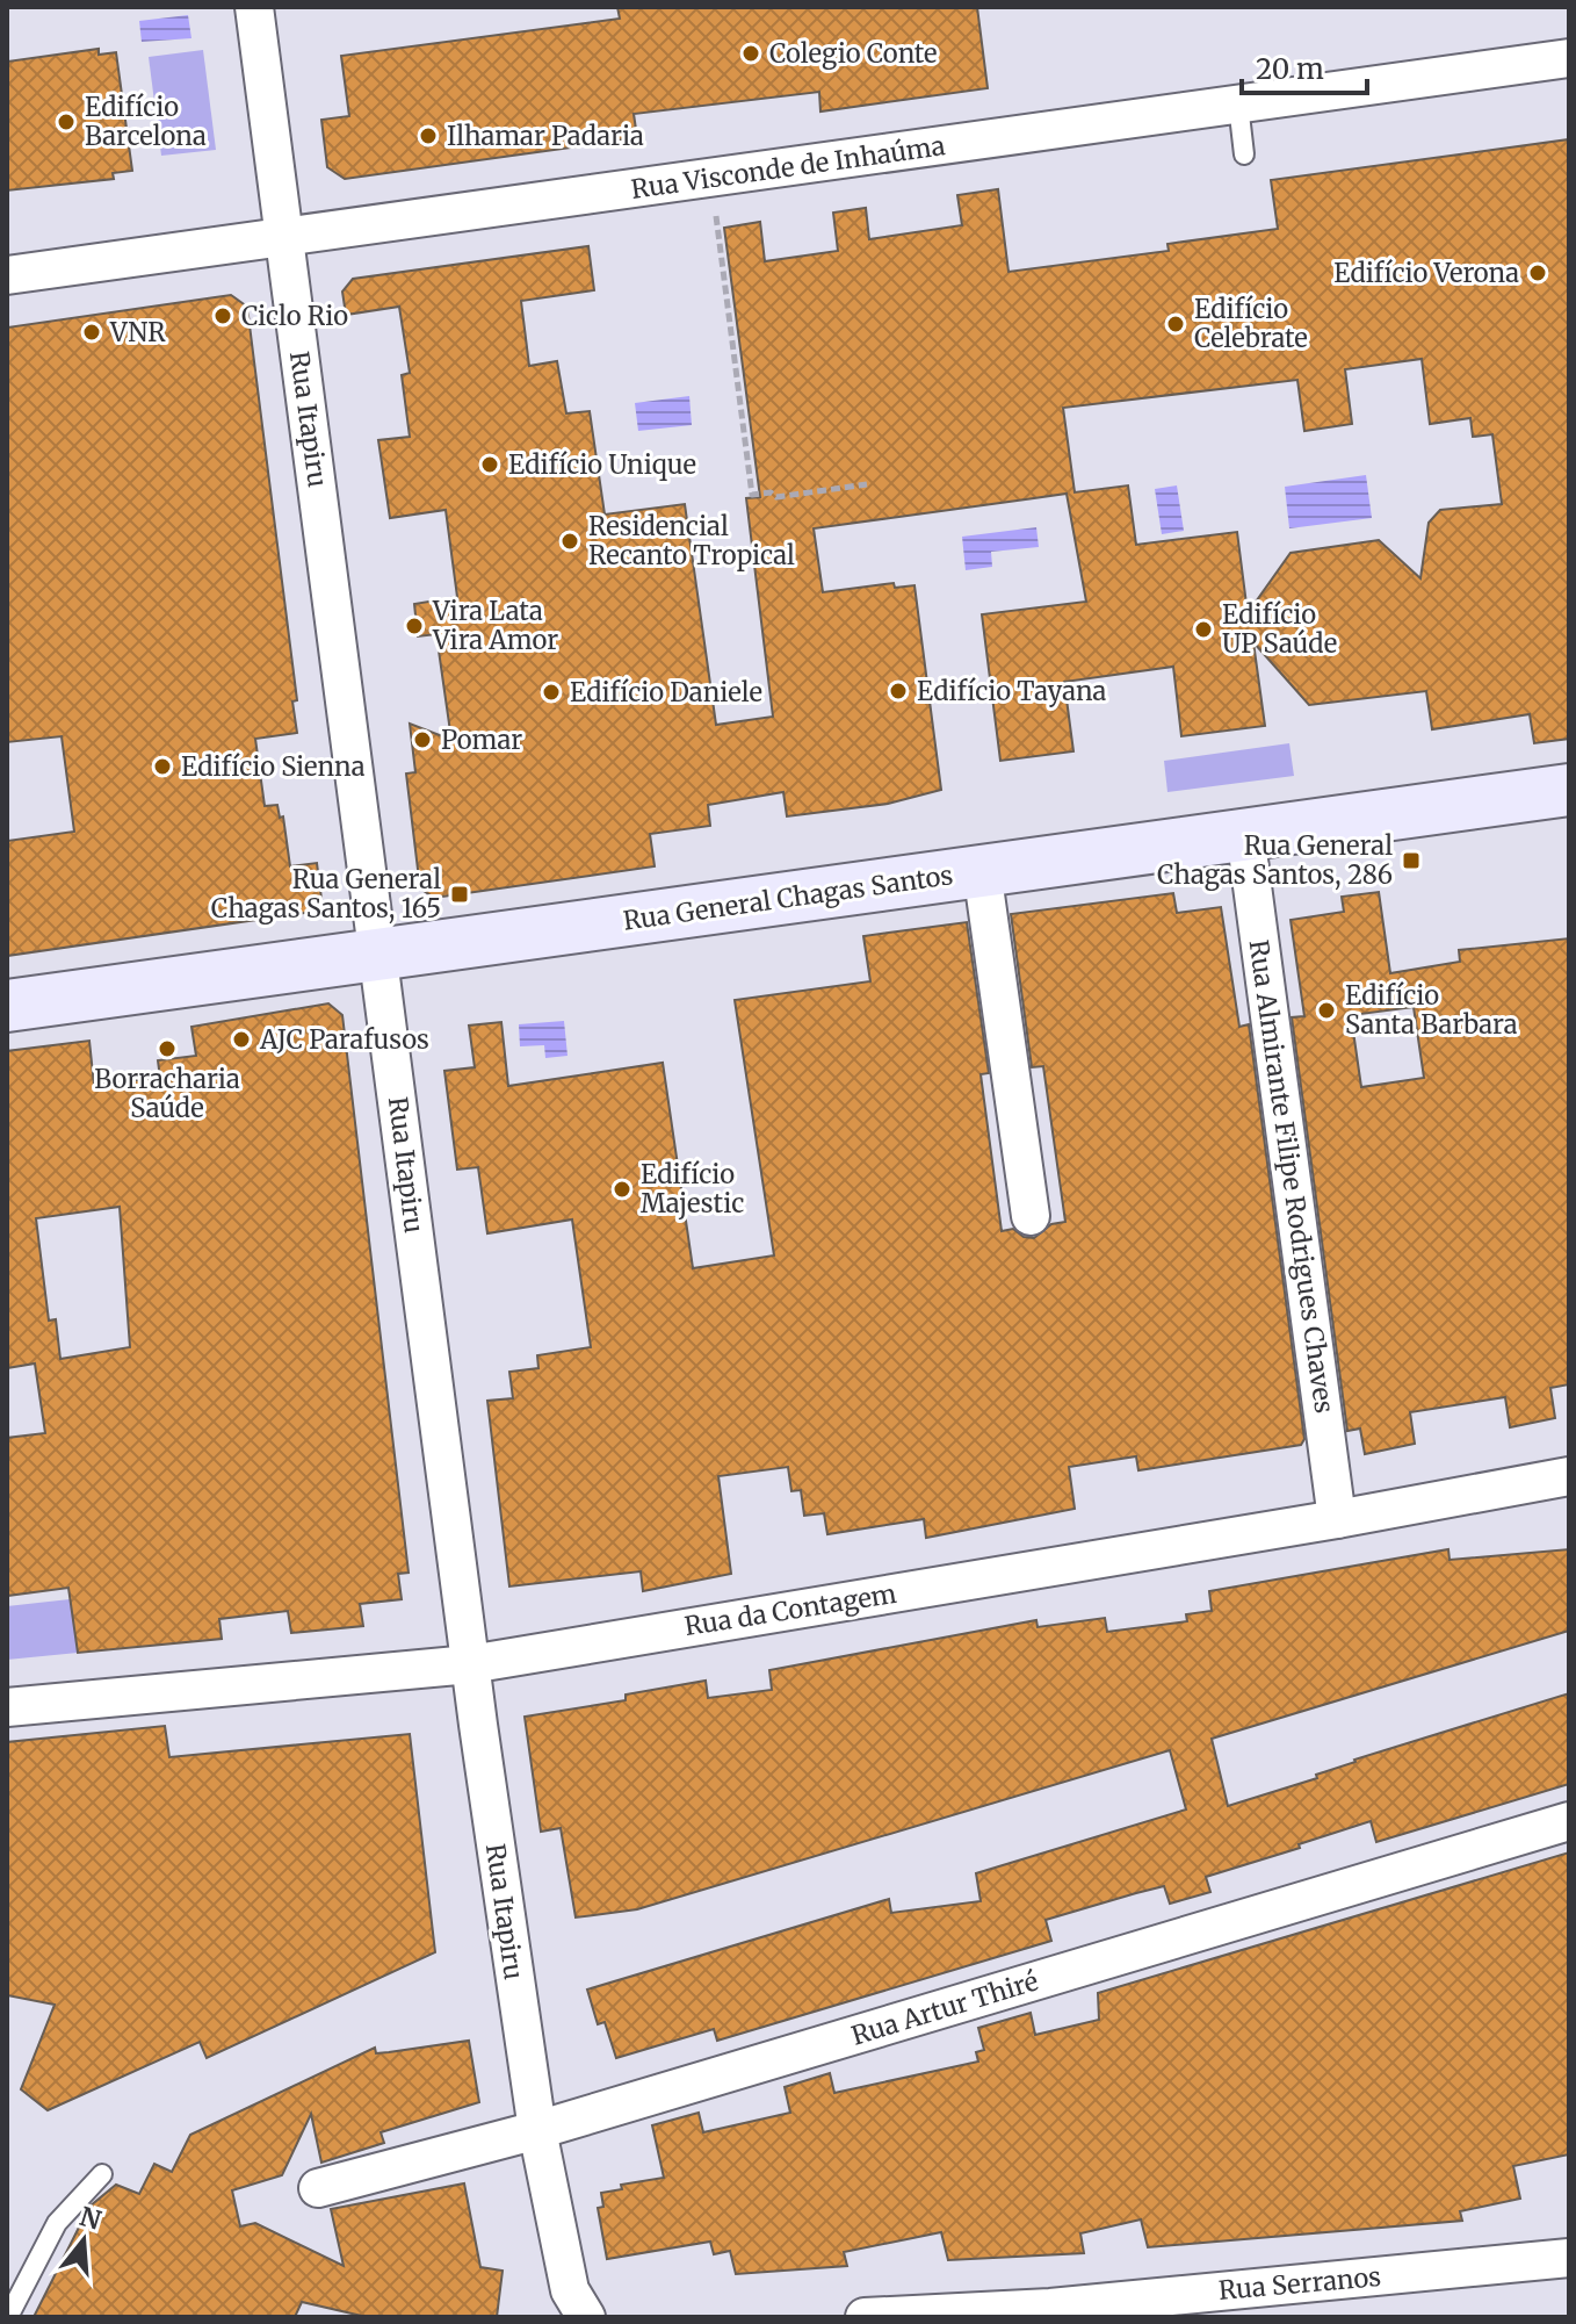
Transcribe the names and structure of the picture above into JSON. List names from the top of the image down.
{
  "streets": {
    "street": [
      "Rua Visconde de Inhaúma",
      "Rua Itapiru",
      "Rua General Chagas Santos",
      "Rua Almirante Filipe Rodrigues Chaves",
      "Rua da Contagem",
      "Rua Artur Thiré",
      "Rua Serranos"
    ]
  },
  "crossings": [
    ["Rua Visconde de Inhaúma", "Rua Itapiru"],
    ["Rua Itapiru", "Rua General Chagas Santos"],
    ["Rua Itapiru", "Rua da Contagem"],
    ["Rua Itapiru", "Rua Artur Thiré"],
    ["Rua General Chagas Santos", "Rua Almirante Filipe Rodrigues Chaves"],
    ["Rua Almirante Filipe Rodrigues Chaves", "Rua da Contagem"]
  ],
  "places": {
    "other": [
      "Colegio Conte",
      "Edifício Barcelona",
      "Ilhamar Padaria",
      "Edifício Verona",
      "Ciclo Rio",
      "Edifício Celebrate",
      "VNR",
      "Edifício Unique",
      "Residencial Recanto Tropical",
      "Vira Lata Vira Amor",
      "Edifício UP Saúde",
      "Edifício Tayana",
      "Edifício Daniele",
      "Pomar",
      "Edifício Sienna",
      "Edifício Santa Barbara",
      "AJC Parafusos",
      "Borracharia Saúde",
      "Edifício Majestic"
    ],
    "transit": ["Rua General Chagas Santos, 286", "Rua General Chagas Santos, 165"]
  },
  "scale_bar": "20 m",
  "north": "top"
}
